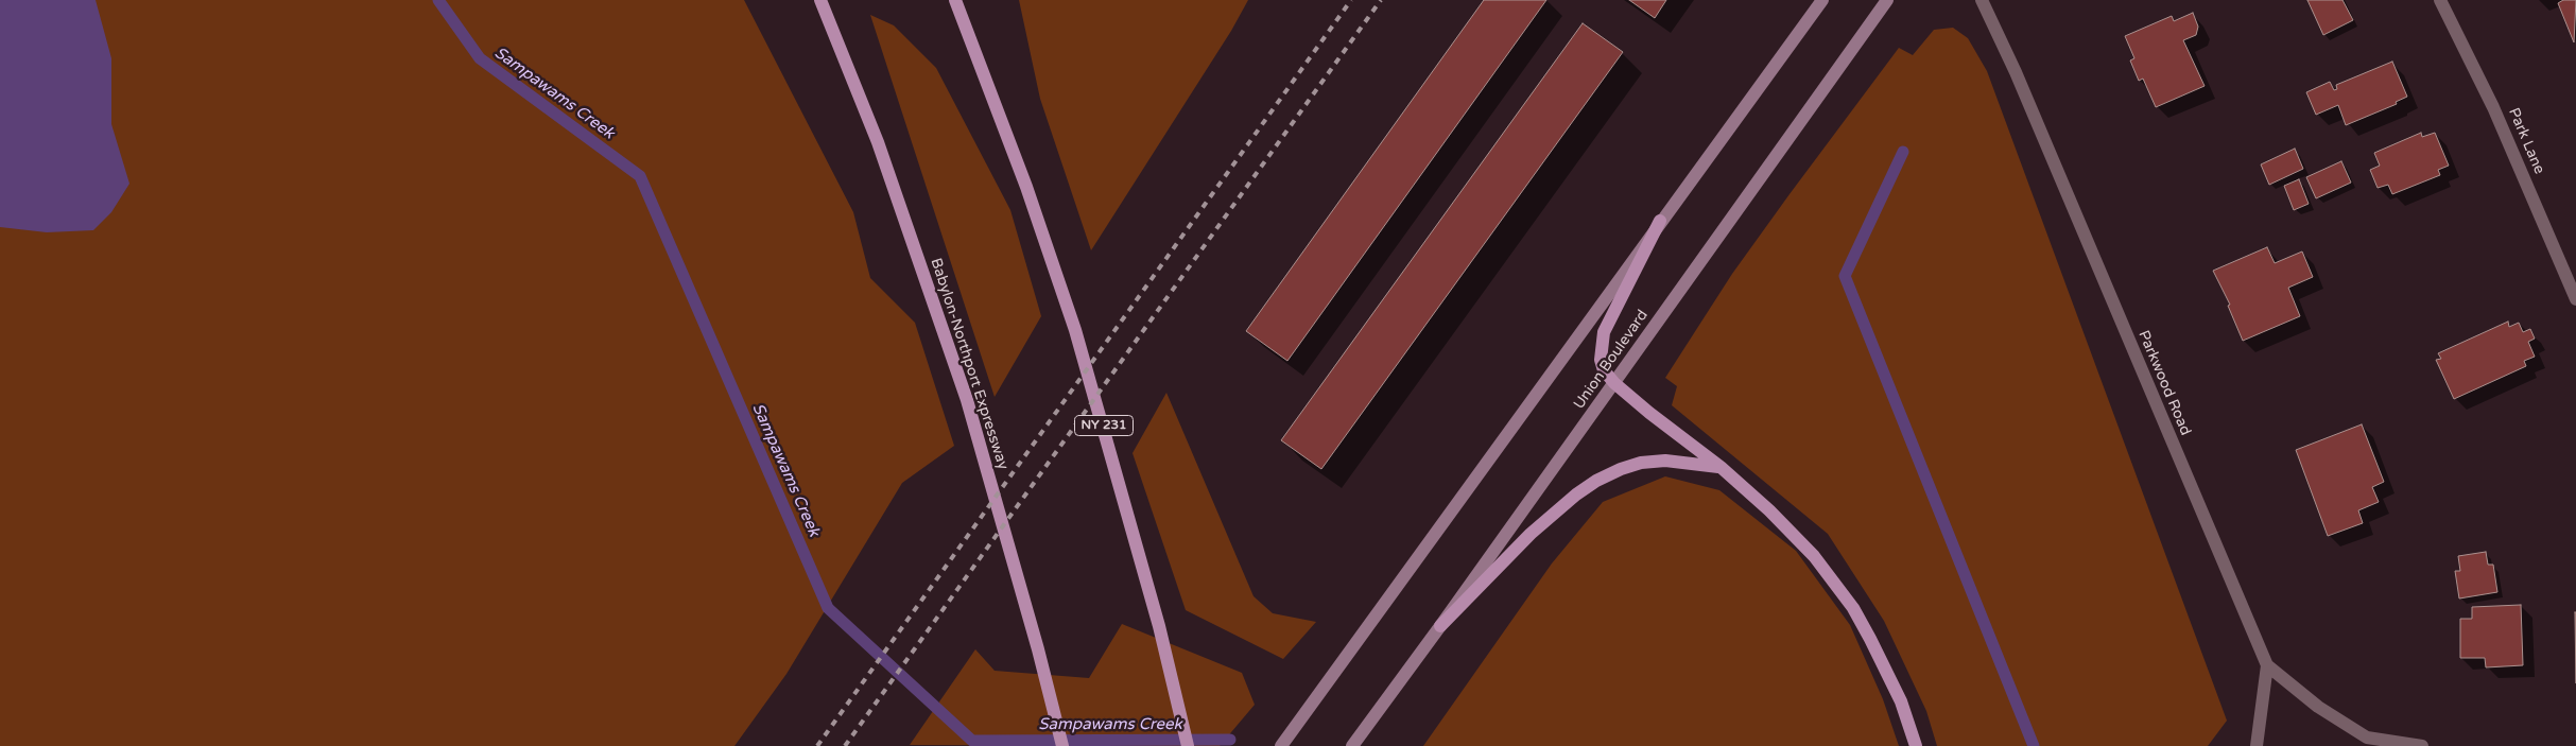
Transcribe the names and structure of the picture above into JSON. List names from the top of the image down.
{
  "streets": {
    "main road": ["Union Boulevard", "Babylon-Northport Expressway", "NY 231"],
    "street": ["Park Lane", "Parkwood Road"]
  },
  "water": ["Sampawams Creek"]
}
